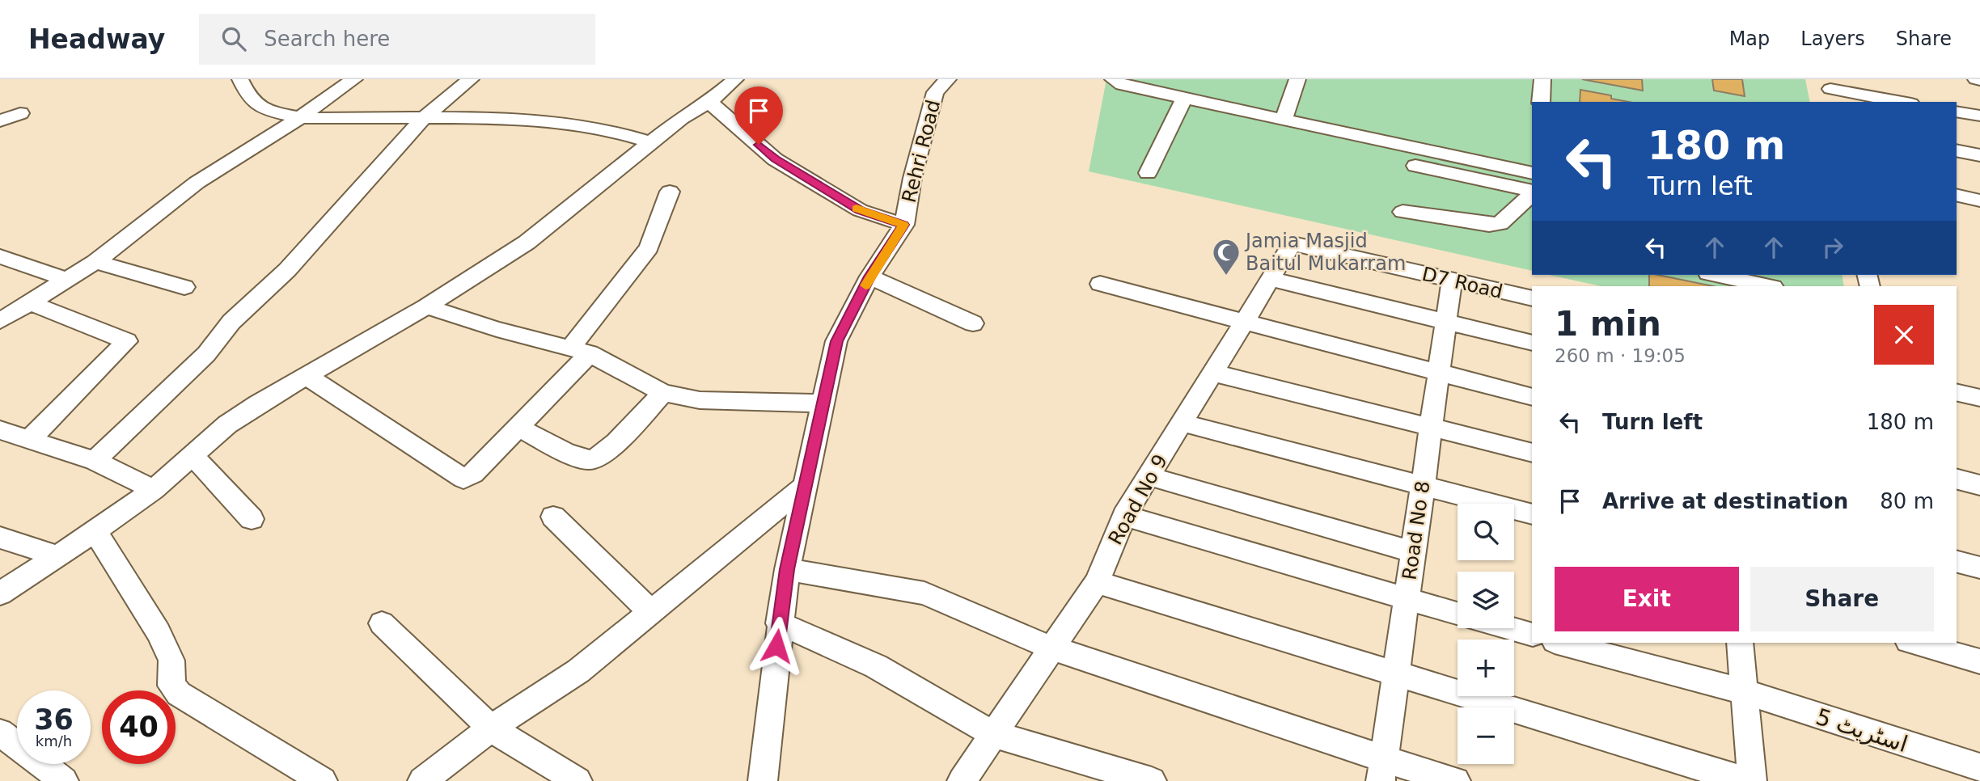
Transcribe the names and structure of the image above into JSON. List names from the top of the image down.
{
  "streets": {
    "street": [
      "Rehri Road",
      "D7 Road",
      "Road No 9",
      "Road No 8",
      "اسٹریٹ 5"
    ]
  },
  "crossings": [
    ["D7 Road", "Road No 9"],
    ["D7 Road", "Road No 8"]
  ],
  "places": {
    "mosque": ["Jamia Masjid Baitul Mukarram"]
  },
  "page": {
    "header": "Headway",
    "search": "Search here",
    "nav": ["Map", "Layers", "Share"],
    "turn": ["180 m", "Turn left"],
    "heading": ["1 min", "260 m · 19:05"],
    "list": [
      {
        "name": "Turn left",
        "value": "180 m"
      },
      {
        "name": "Arrive at destination",
        "value": "80 m"
      }
    ],
    "map_buttons": ["+", "−"],
    "buttons": ["Exit", "Share"],
    "speed": "36 km/h",
    "limit": "40"
  }
}
